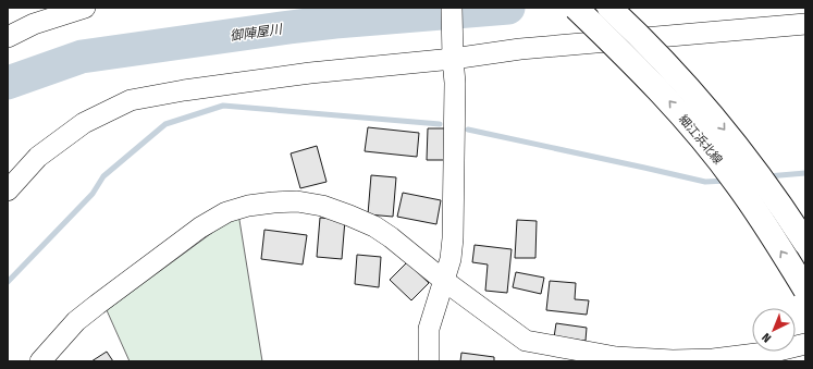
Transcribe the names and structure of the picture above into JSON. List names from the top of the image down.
{
  "streets": {
    "main road": ["細江浜北線"]
  },
  "water": ["御陣屋川"],
  "north": "bottom left"
}
